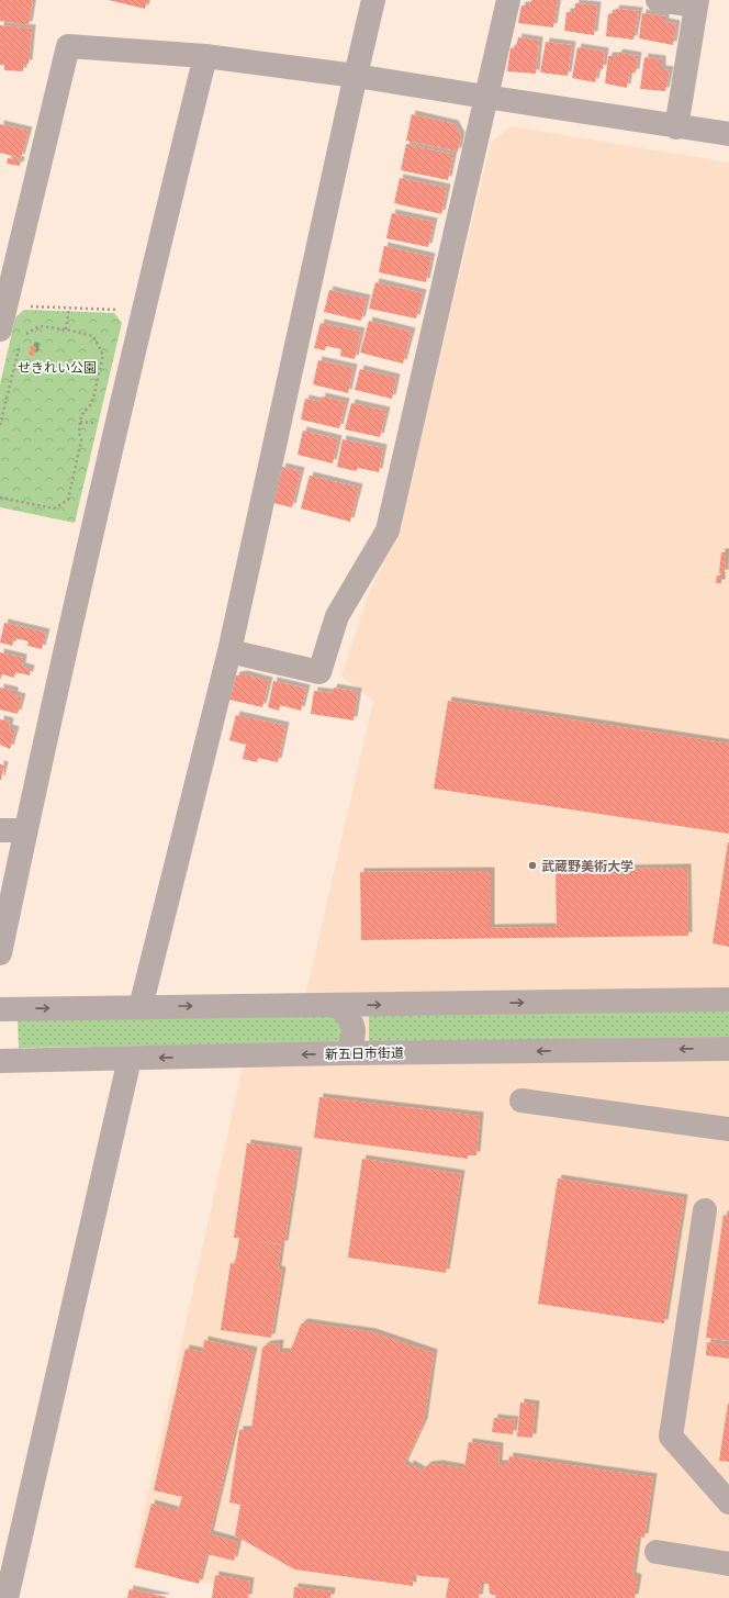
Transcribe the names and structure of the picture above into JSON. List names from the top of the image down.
{
  "streets": {
    "street": ["新五日市街道"]
  },
  "parks": ["せきれい公園"],
  "places": ["武蔵野美術大学"]
}
